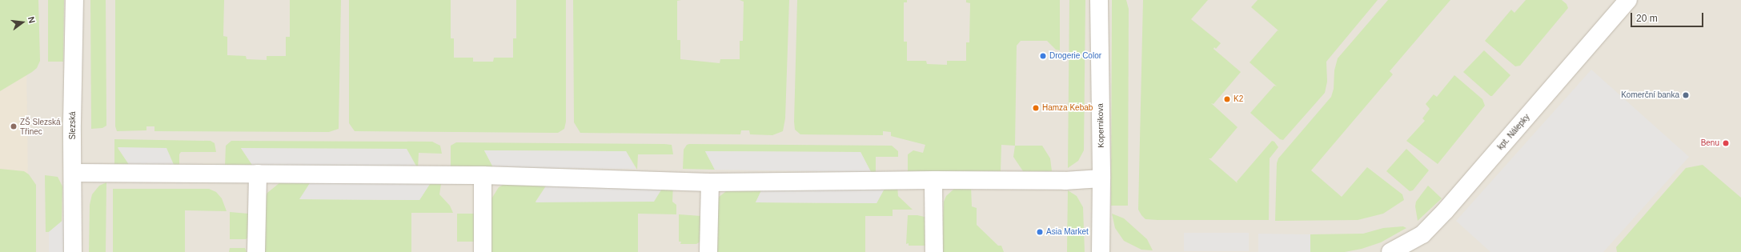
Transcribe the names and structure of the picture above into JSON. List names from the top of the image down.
{
  "streets": {
    "street": ["Slezská", "Kopernikova", "kpt. Nálepky"]
  },
  "places": [
    "Drogerie Color",
    "Komerční banka",
    "K2",
    "Hamza Kebab",
    "ZŠ Slezská Třinec",
    "Benu",
    "Asia Market"
  ],
  "scale_bar": "20 m",
  "north": "right"
}
